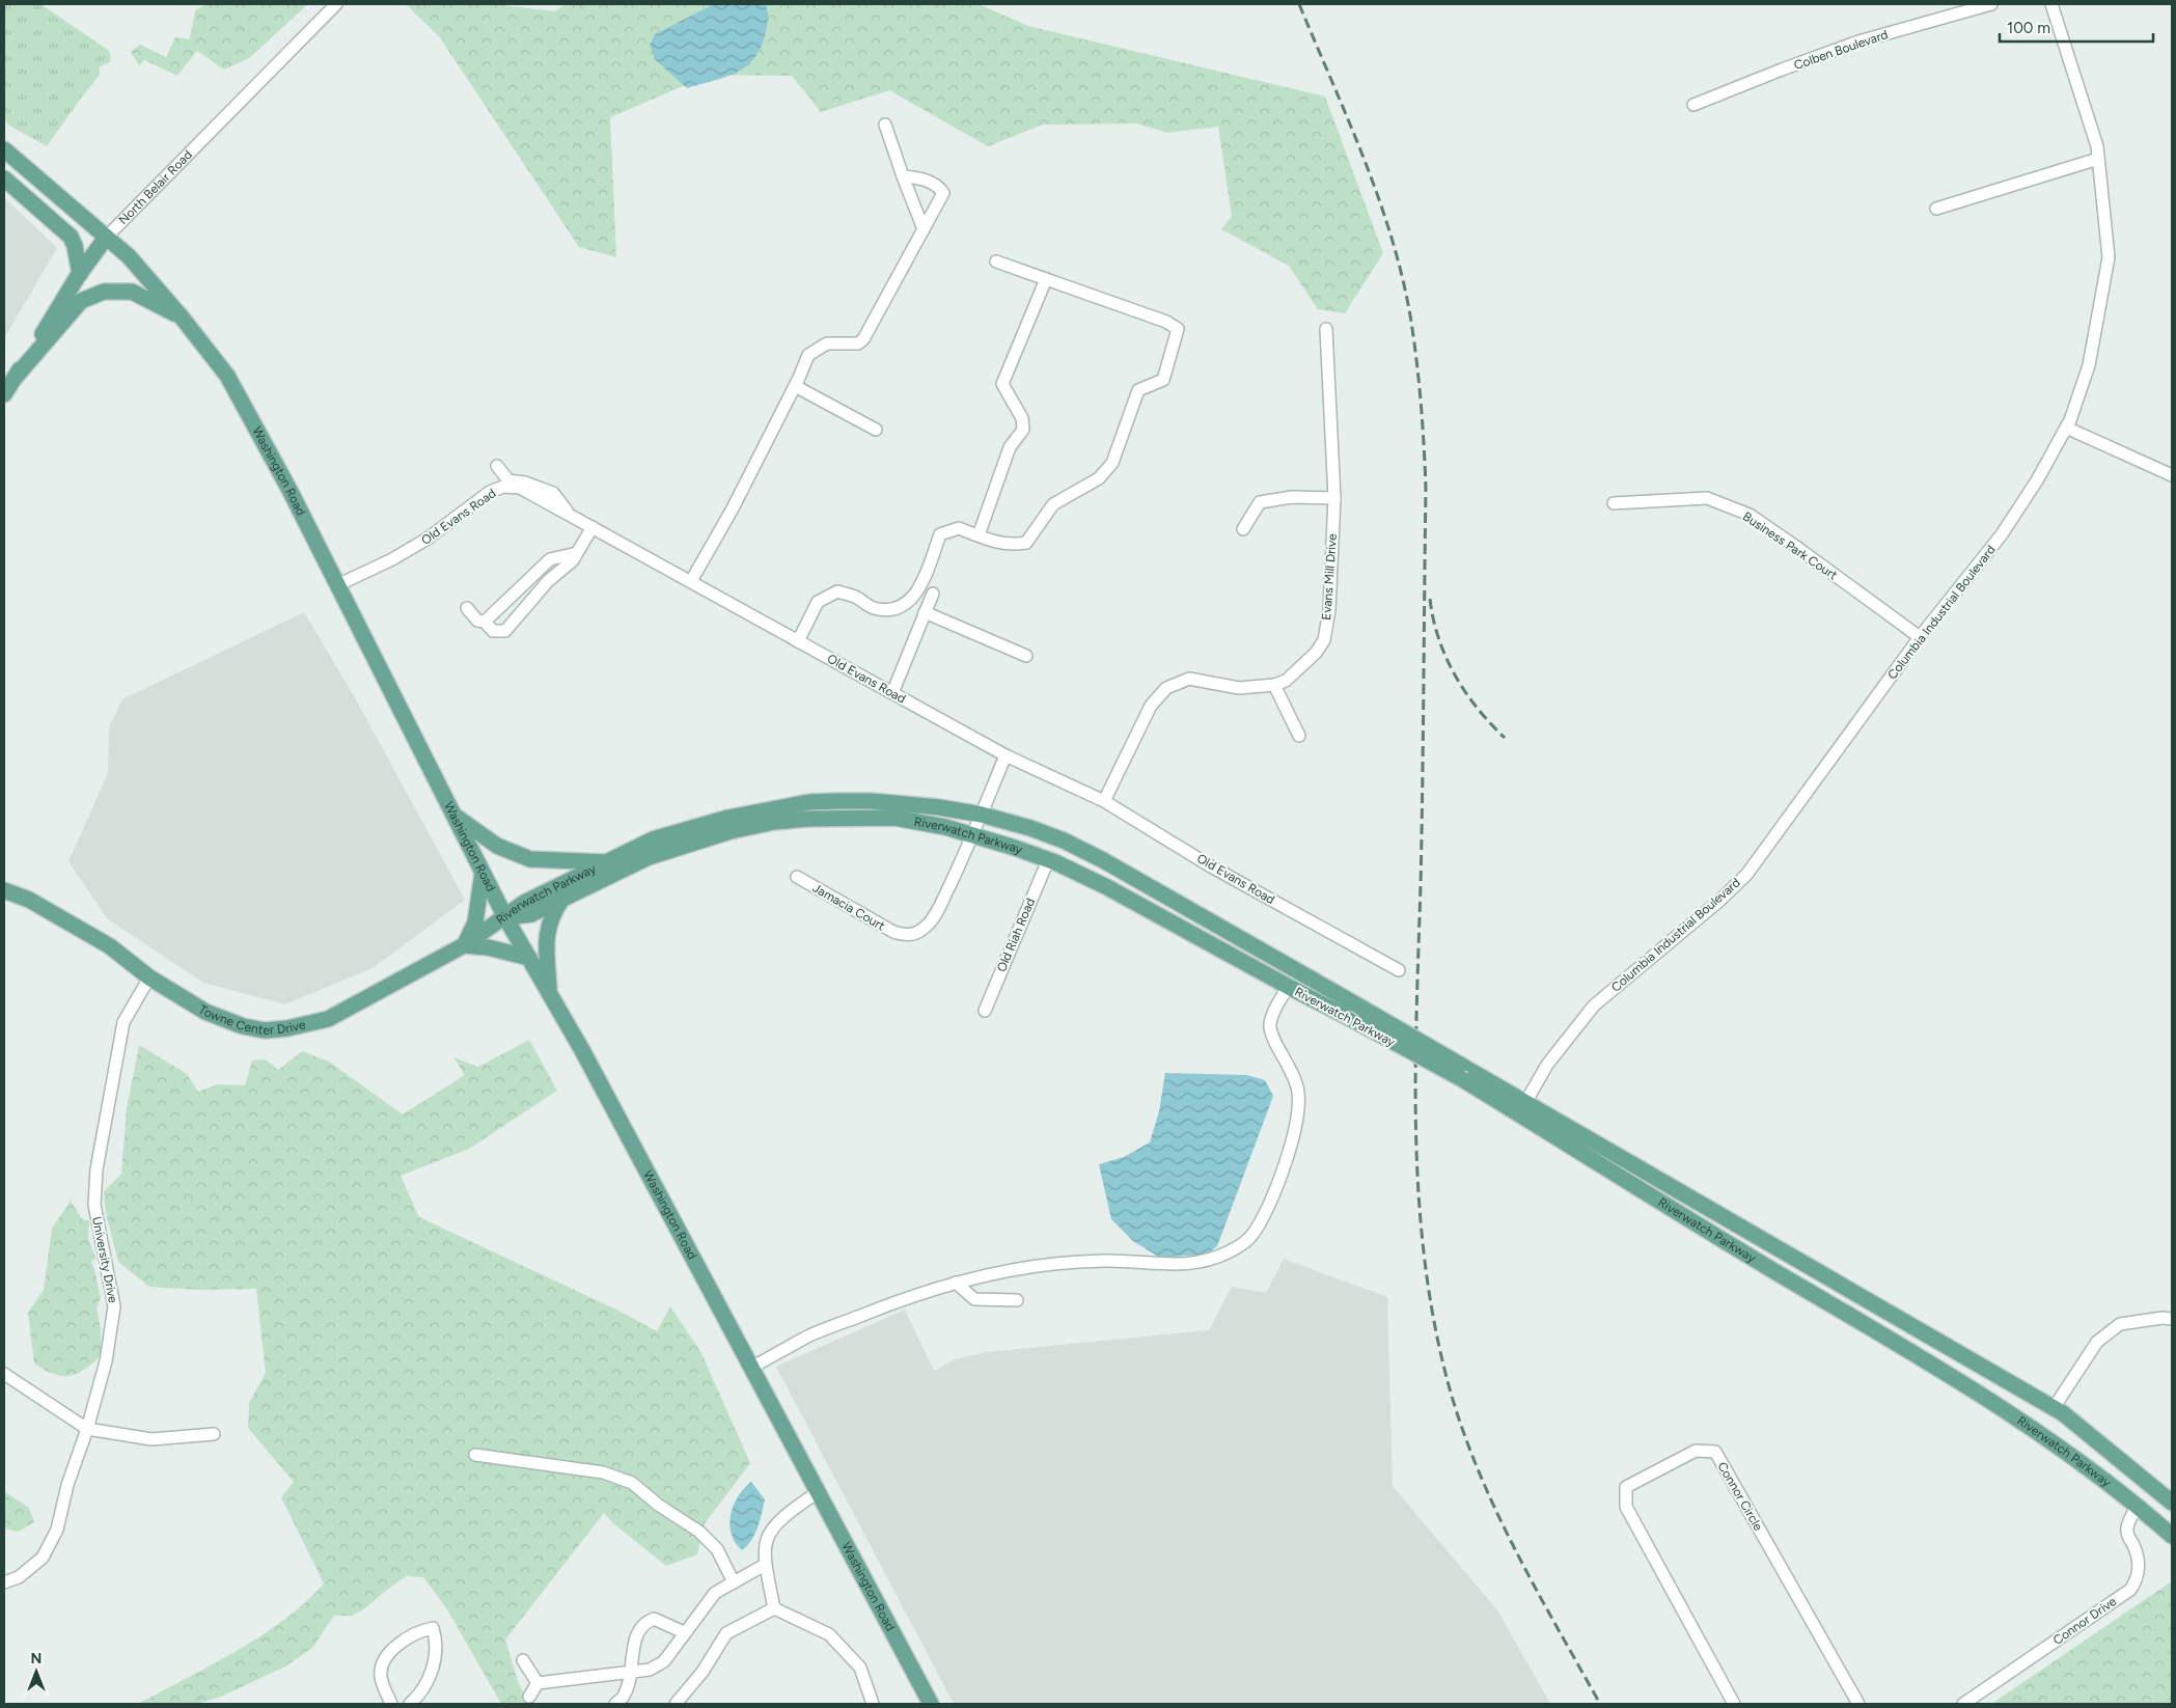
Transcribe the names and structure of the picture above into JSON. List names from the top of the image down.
{
  "streets": {
    "main road": [
      "North Belair Road",
      "Washington Road",
      "Riverwatch Parkway",
      "Towne Center Drive"
    ],
    "street": [
      "Colben Boulevard",
      "Old Evans Road",
      "Business Park Court",
      "Evans Mill Drive",
      "Columbia Industrial Boulevard",
      "Jamacia Court",
      "Old Riah Road",
      "University Drive",
      "Connor Circle",
      "Connor Drive"
    ]
  },
  "crossings": [
    ["North Belair Road", "Washington Road"],
    ["Washington Road", "Old Evans Road"],
    ["Washington Road", "Riverwatch Parkway"],
    ["Washington Road", "Towne Center Drive"],
    ["Old Evans Road", "Evans Mill Drive"],
    ["Old Evans Road", "Jamacia Court"],
    ["Business Park Court", "Columbia Industrial Boulevard"],
    ["Columbia Industrial Boulevard", "Riverwatch Parkway"],
    ["Riverwatch Parkway", "Jamacia Court"],
    ["Riverwatch Parkway", "Old Riah Road"],
    ["Riverwatch Parkway", "Towne Center Drive"],
    ["Riverwatch Parkway", "Connor Drive"],
    ["Towne Center Drive", "University Drive"]
  ],
  "scale_bar": "100 m",
  "north": "top"
}
